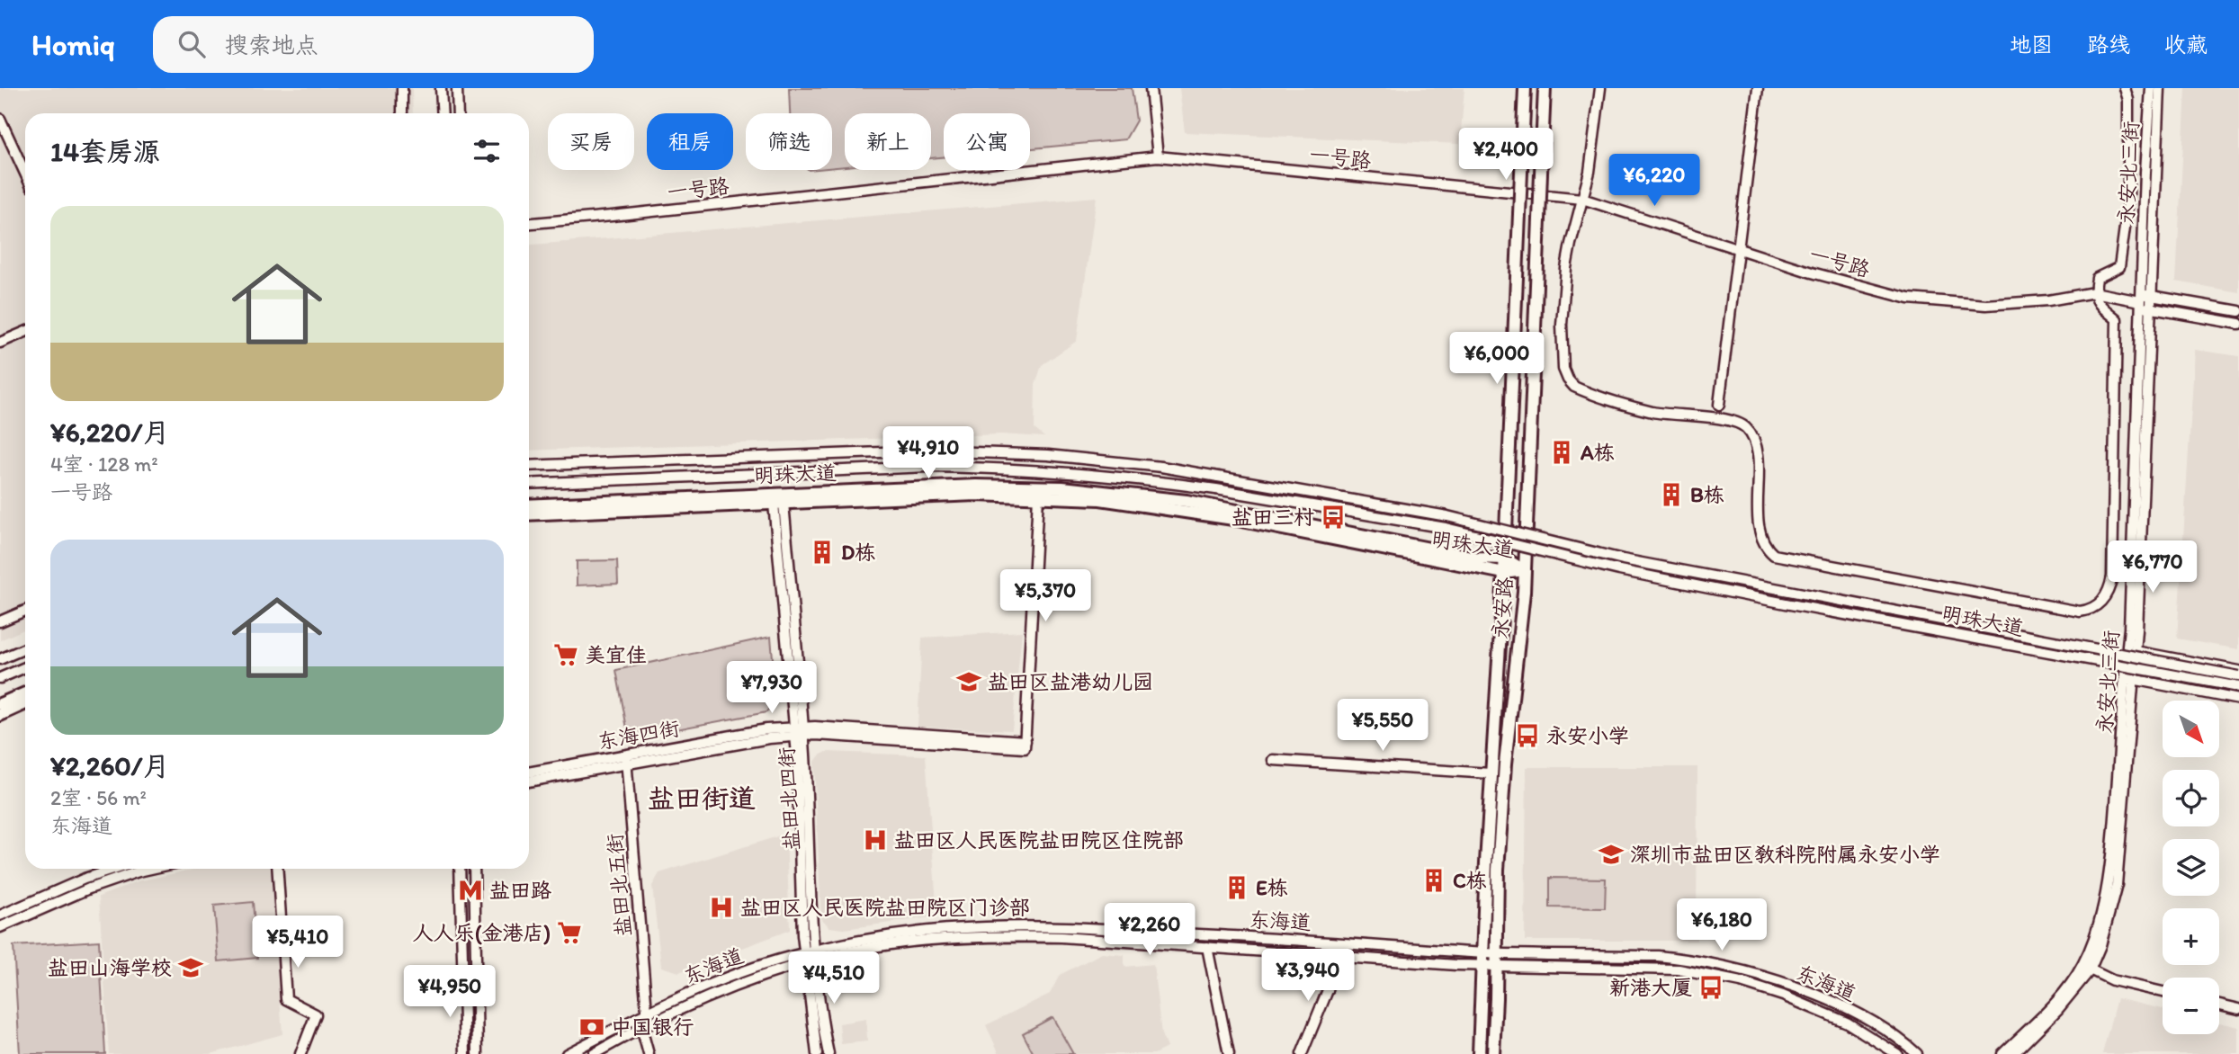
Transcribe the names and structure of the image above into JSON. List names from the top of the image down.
{
  "streets": {
    "main road": ["明珠大道", "永安路"],
    "street": [
      "一号路",
      "永安北三街",
      "东海四街",
      "盐田北四街",
      "盐田北五街",
      "东海道"
    ]
  },
  "crossings": [
    ["一号路", "永安北三街"],
    ["明珠大道", "永安路"],
    ["明珠大道", "东海四街"],
    ["明珠大道", "盐田北四街"],
    ["永安路", "东海道"],
    ["东海四街", "盐田北四街"],
    ["东海四街", "盐田北五街"],
    ["盐田北四街", "东海道"],
    ["盐田北五街", "东海道"]
  ],
  "districts": ["盐田街道"],
  "places": {
    "building": [
      "A栋",
      "B栋",
      "D栋",
      "C栋",
      "E栋"
    ],
    "bus stop": ["盐田三村", "永安小学", "新港大厦"],
    "supermarket": ["美宜佳", "人人乐(金港店)"],
    "school or university": ["盐田区盐港幼儿园", "深圳市盐田区教科院附属永安小学", "盐田山海学校"],
    "hospital": ["盐田区人民医院盐田院区住院部", "盐田区人民医院盐田院区门诊部"],
    "metro station": ["盐田路"],
    "bank": ["中国银行"]
  },
  "north": "bottom right",
  "page": {
    "header": "Homiq",
    "search": "搜索地点",
    "nav": ["地图", "路线", "收藏"],
    "chip": [
      "买房",
      "租房",
      "筛选",
      "新上",
      "公寓"
    ],
    "heading": "14套房源",
    "price": [
      "¥2,400",
      "¥6,220",
      "¥6,000",
      "¥4,910",
      "¥6,770",
      "¥5,370",
      "¥7,930",
      "¥5,550",
      "¥6,180",
      "¥2,260",
      "¥5,410",
      "¥3,940",
      "¥4,510",
      "¥4,950"
    ],
    "list": [
      {
        "name": "¥6,220/月",
        "note": "4室 · 128 m² · 一号路"
      },
      {
        "name": "¥2,260/月",
        "note": "2室 · 56 m² · 东海道"
      }
    ],
    "map_buttons": ["+", "−"]
  }
}
